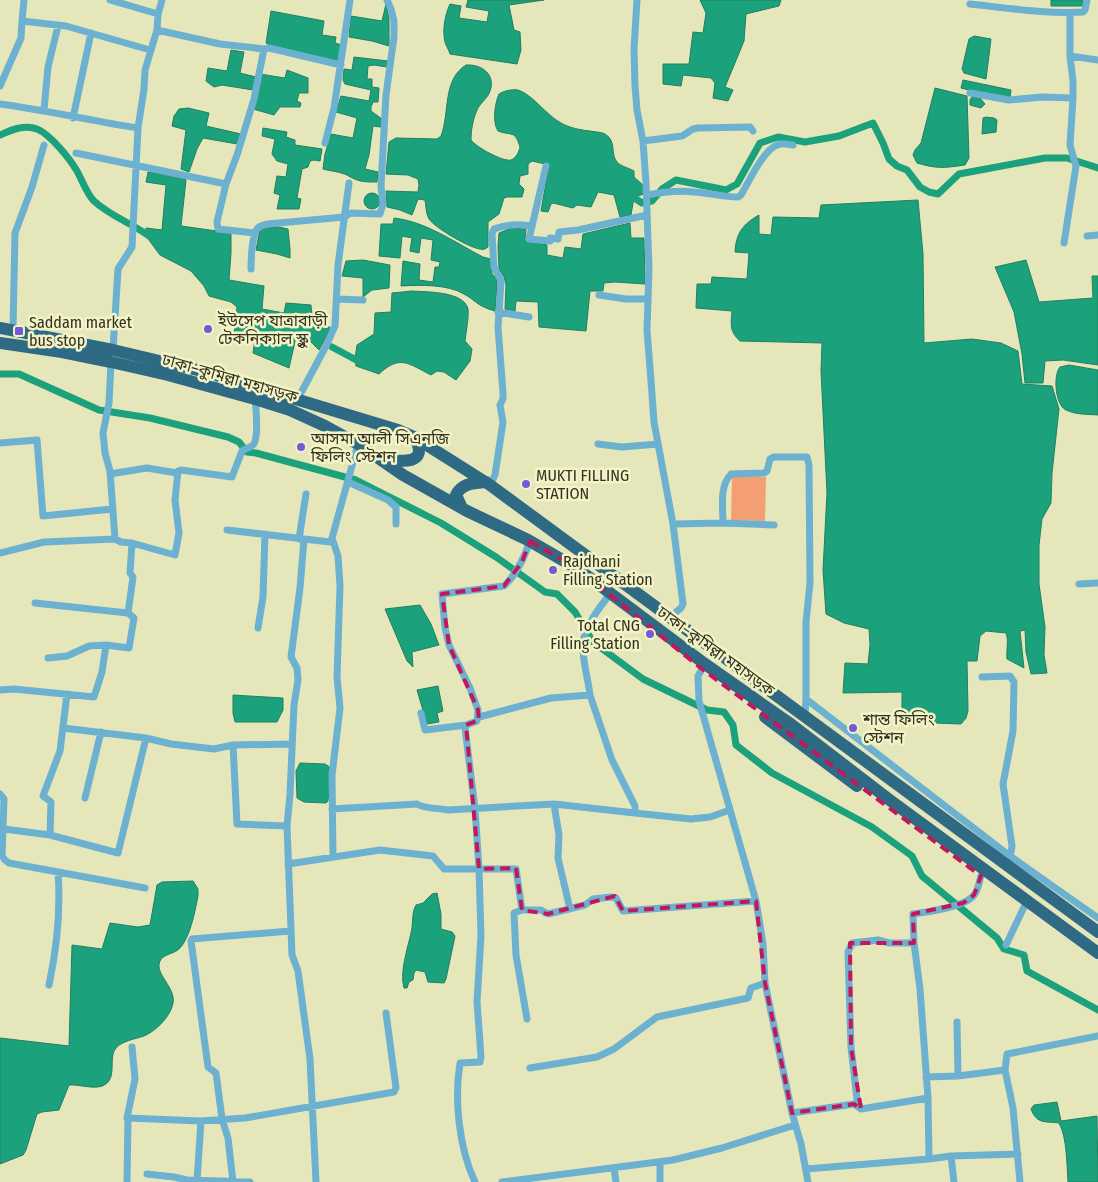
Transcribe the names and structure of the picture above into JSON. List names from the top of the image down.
{
  "streets": {
    "highway": ["ঢাকা–কুমিল্লা মহাসড়ক"]
  },
  "places": {
    "other": [
      "ইউসেপ যাত্রাবাড়ী টেকনিক্যাল স্কুল",
      "আসমা আলী সিএনজি ফিলিং স্টেশন",
      "MUKTI FILLING STATION",
      "Rajdhani Filling Station",
      "Total CNG Filling Station",
      "শান্ত ফিলিং স্টেশন"
    ],
    "transit": ["Saddam market bus stop"]
  }
}
